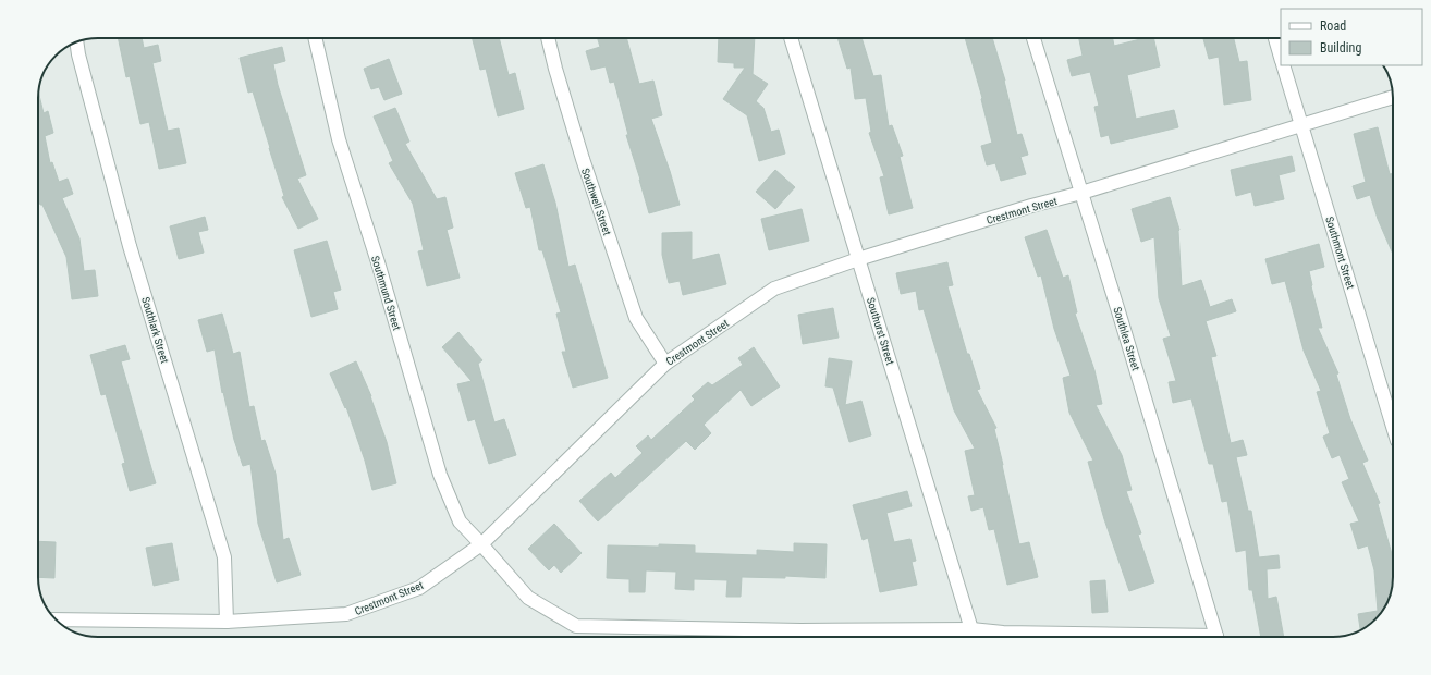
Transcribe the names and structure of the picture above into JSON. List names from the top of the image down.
{
  "streets": {
    "street": [
      "Southwell Street",
      "Crestmont Street",
      "Southmont Street",
      "Southmund Street",
      "Southlark Street",
      "Southurst Street",
      "Southlea Street"
    ]
  },
  "crossings": [
    ["Southwell Street", "Crestmont Street"],
    ["Crestmont Street", "Southmont Street"],
    ["Crestmont Street", "Southmund Street"],
    ["Crestmont Street", "Southlark Street"],
    ["Crestmont Street", "Southurst Street"],
    ["Crestmont Street", "Southlea Street"],
    ["Southmund Street", "Southurst Street"]
  ],
  "legend": ["Road", "Building"]
}
